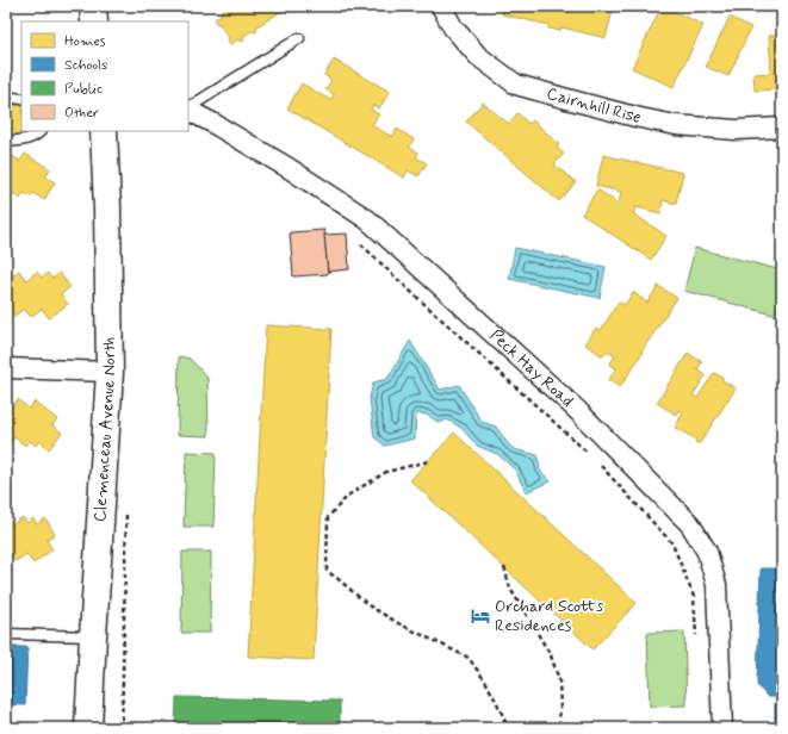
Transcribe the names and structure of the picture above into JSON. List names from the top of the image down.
{
  "streets": {
    "main road": ["Clemenceau Avenue North"],
    "street": ["Cairnhill Rise", "Peck Hay Road"]
  },
  "places": {
    "hotel": ["Orchard Scotts Residences"]
  },
  "legend": [
    "Homes",
    "Schools",
    "Public",
    "Other"
  ]
}
